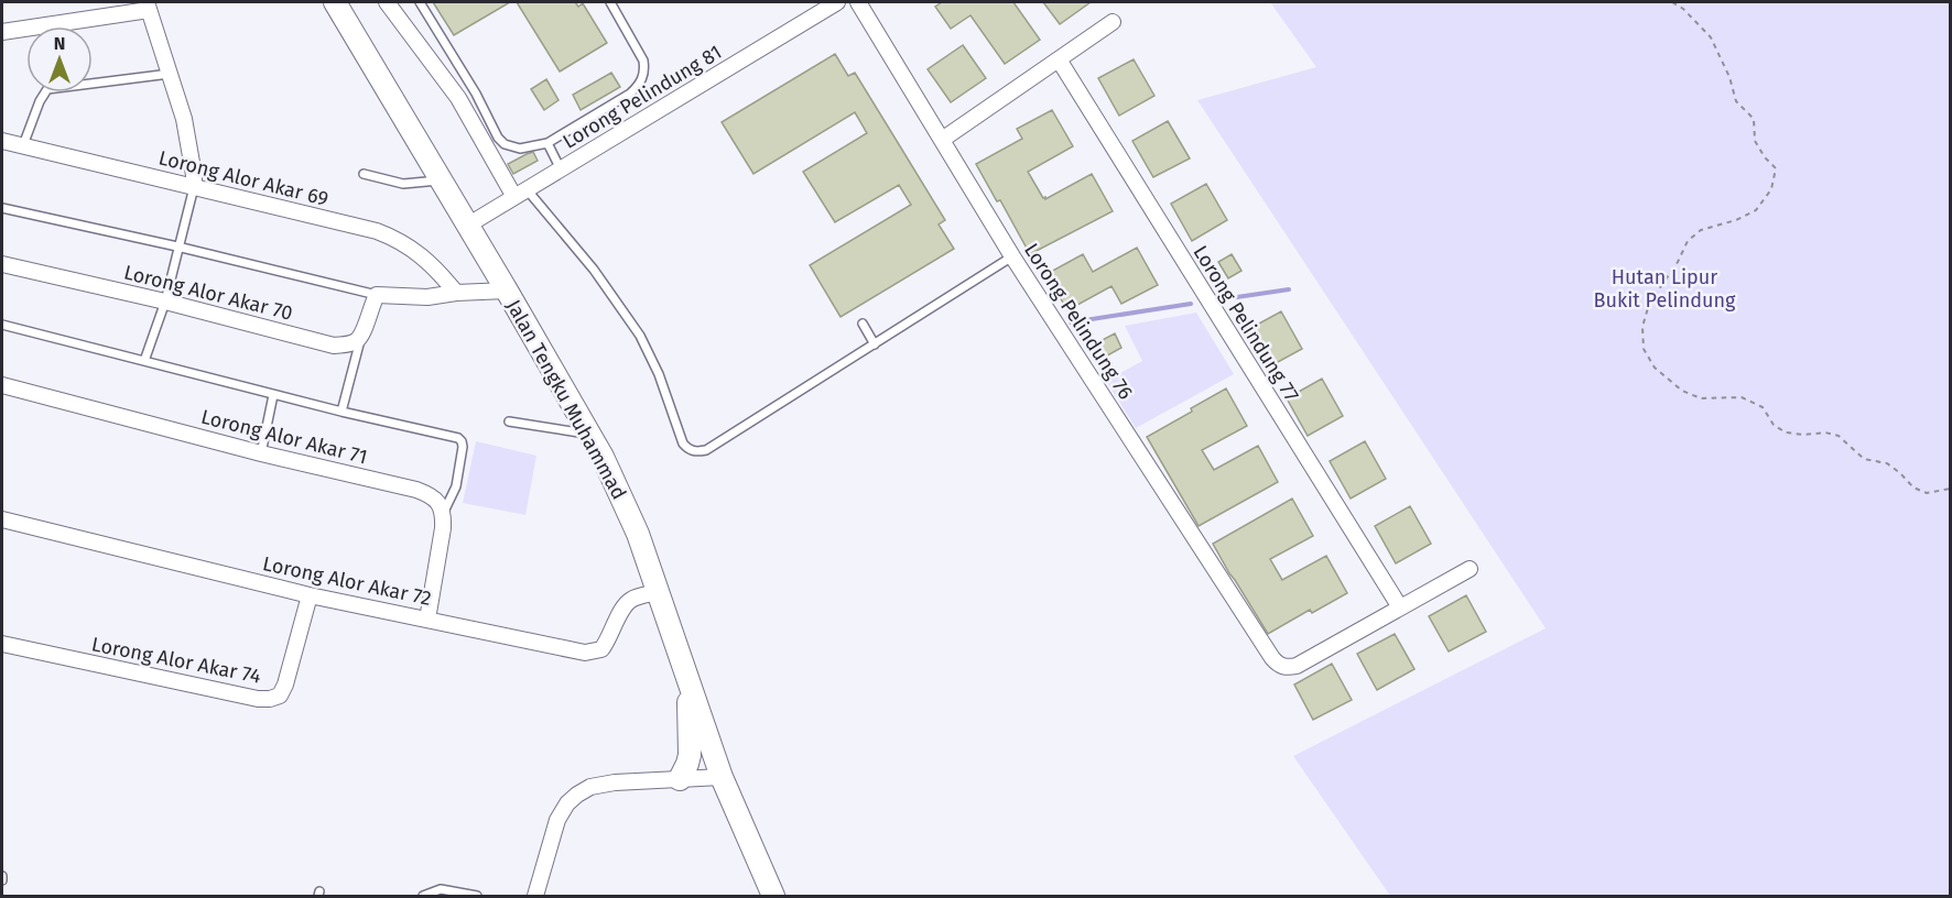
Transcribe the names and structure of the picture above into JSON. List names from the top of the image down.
{
  "streets": {
    "main road": ["Jalan Tengku Muhammad"],
    "street": [
      "Lorong Pelindung 81",
      "Lorong Alor Akar 69",
      "Lorong Alor Akar 70",
      "Lorong Pelindung 76",
      "Lorong Pelindung 77",
      "Lorong Alor Akar 71",
      "Lorong Alor Akar 72",
      "Lorong Alor Akar 74"
    ]
  },
  "crossings": [
    ["Lorong Pelindung 81", "Jalan Tengku Muhammad"],
    ["Lorong Pelindung 76", "Lorong Pelindung 77"],
    ["Jalan Tengku Muhammad", "Lorong Alor Akar 72"],
    ["Lorong Alor Akar 72", "Lorong Alor Akar 74"]
  ],
  "parks": ["Hutan Lipur Bukit Pelindung"],
  "north": "top"
}
